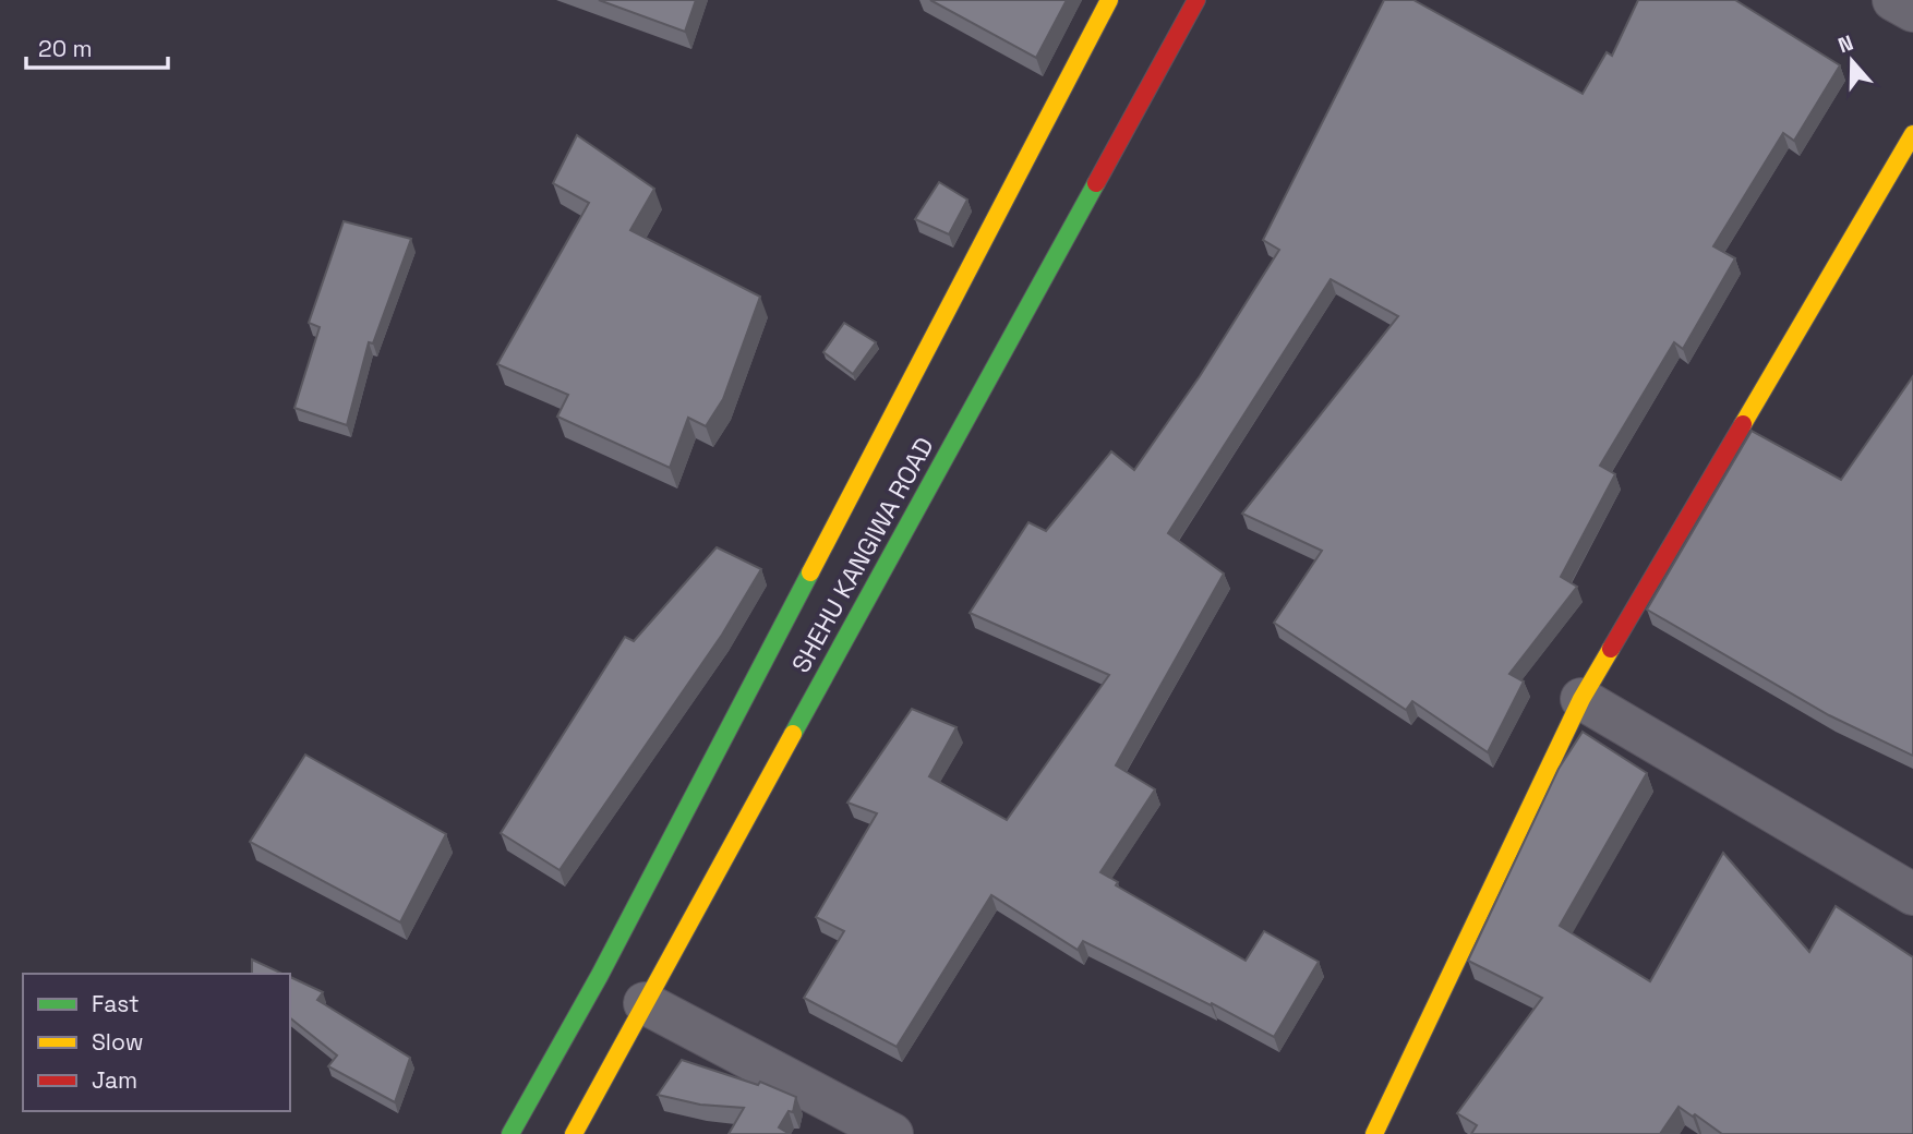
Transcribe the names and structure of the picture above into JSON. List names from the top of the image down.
{
  "streets": {
    "main road": ["SHEHU KANGIWA ROAD"]
  },
  "legend": ["Fast", "Slow", "Jam"],
  "scale_bar": "20 m",
  "north": "top"
}
